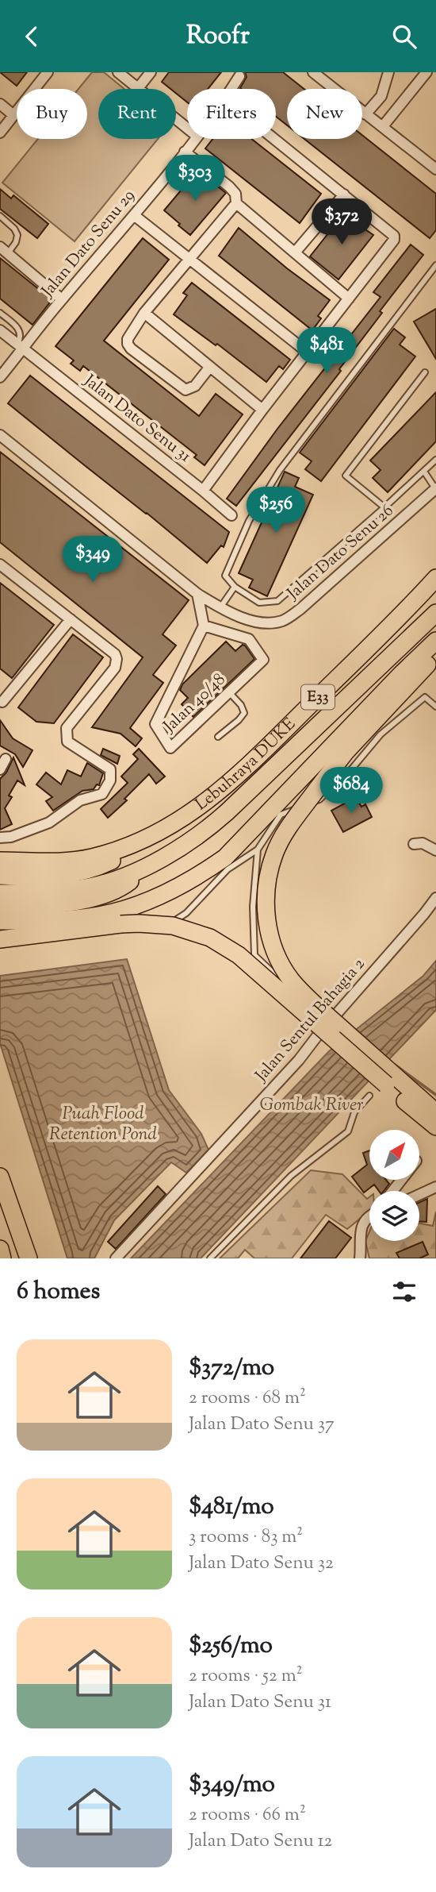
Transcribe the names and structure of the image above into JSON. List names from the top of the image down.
{
  "streets": {
    "highway": ["E33", "Lebuhraya DUKE"],
    "street": [
      "Jalan Dato Senu 29",
      "Jalan Dato Senu 31",
      "Jalan Dato Senu 26",
      "Jalan 40/48",
      "Jalan Sentul Bahagia 2"
    ]
  },
  "crossings": [
    ["Jalan Dato Senu 29", "Jalan Dato Senu 31"]
  ],
  "water": ["Gombak River", "Puah Flood Retention Pond"],
  "north": "top right",
  "page": {
    "header": "Roofr",
    "chip": [
      "Buy",
      "Rent",
      "Filters",
      "New"
    ],
    "price": [
      "$303",
      "$372",
      "$481",
      "$256",
      "$349",
      "$684"
    ],
    "heading": "6 homes",
    "list": [
      {
        "name": "$372/mo",
        "note": "2 rooms · 68 m² · Jalan Dato Senu 37"
      },
      {
        "name": "$481/mo",
        "note": "3 rooms · 83 m² · Jalan Dato Senu 32"
      },
      {
        "name": "$256/mo",
        "note": "2 rooms · 52 m² · Jalan Dato Senu 31"
      },
      {
        "name": "$349/mo",
        "note": "2 rooms · 66 m² · Jalan Dato Senu 12"
      }
    ]
  }
}
